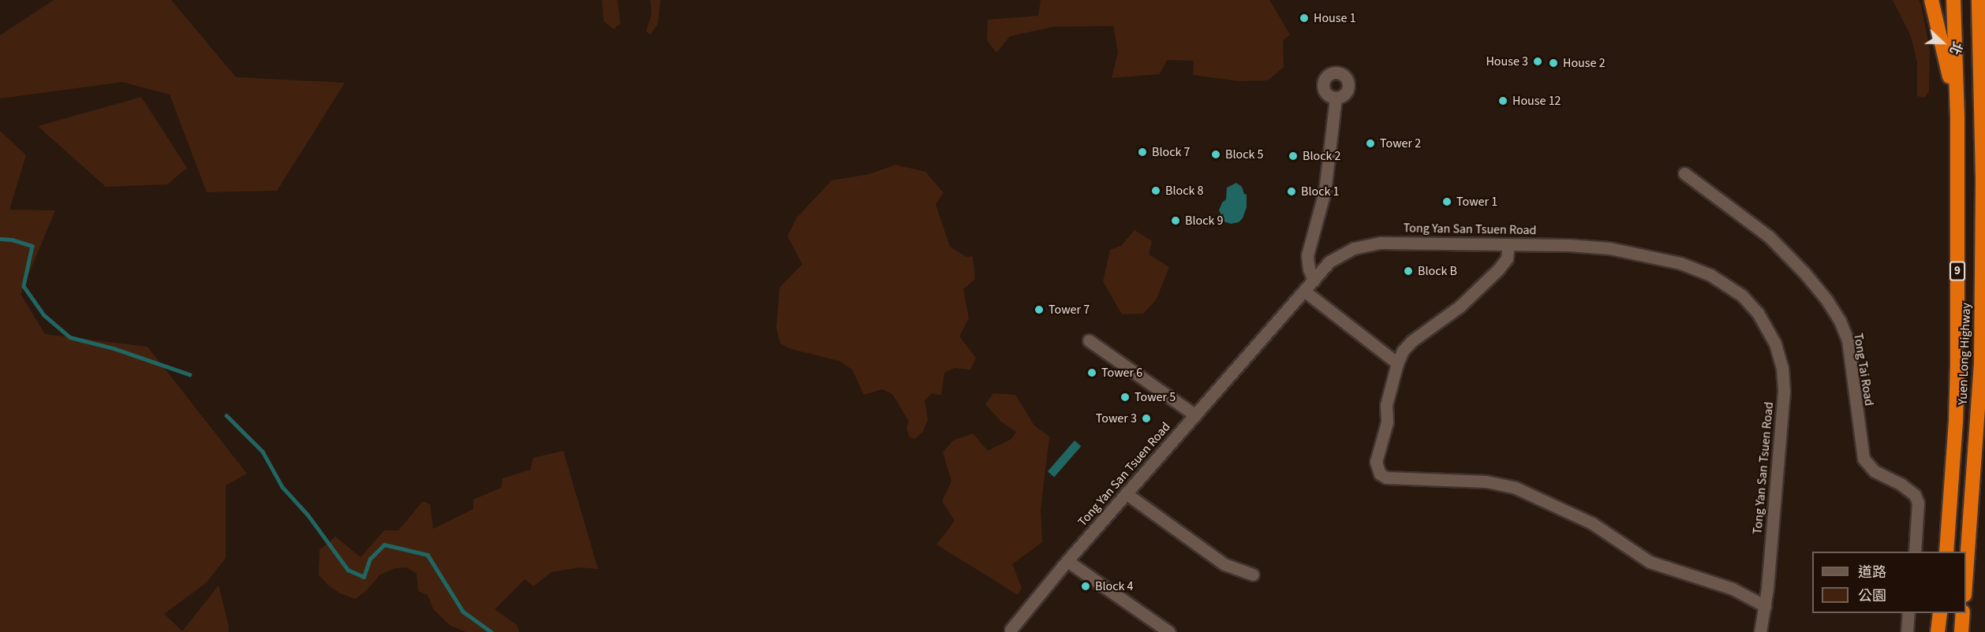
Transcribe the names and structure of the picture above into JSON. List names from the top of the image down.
{
  "streets": {
    "highway": ["9", "Yuen Long Highway"],
    "street": ["Tong Yan San Tsuen Road", "Tong Tai Road"]
  },
  "places": [
    "House 1",
    "House 3",
    "House 2",
    "House 12",
    "Tower 2",
    "Block 7",
    "Block 5",
    "Block 2",
    "Block 8",
    "Block 1",
    "Tower 1",
    "Block 9",
    "Block B",
    "Tower 7",
    "Tower 6",
    "Tower 5",
    "Tower 3",
    "Block 4"
  ],
  "legend": ["道路", "公園"],
  "north": "right"
}
